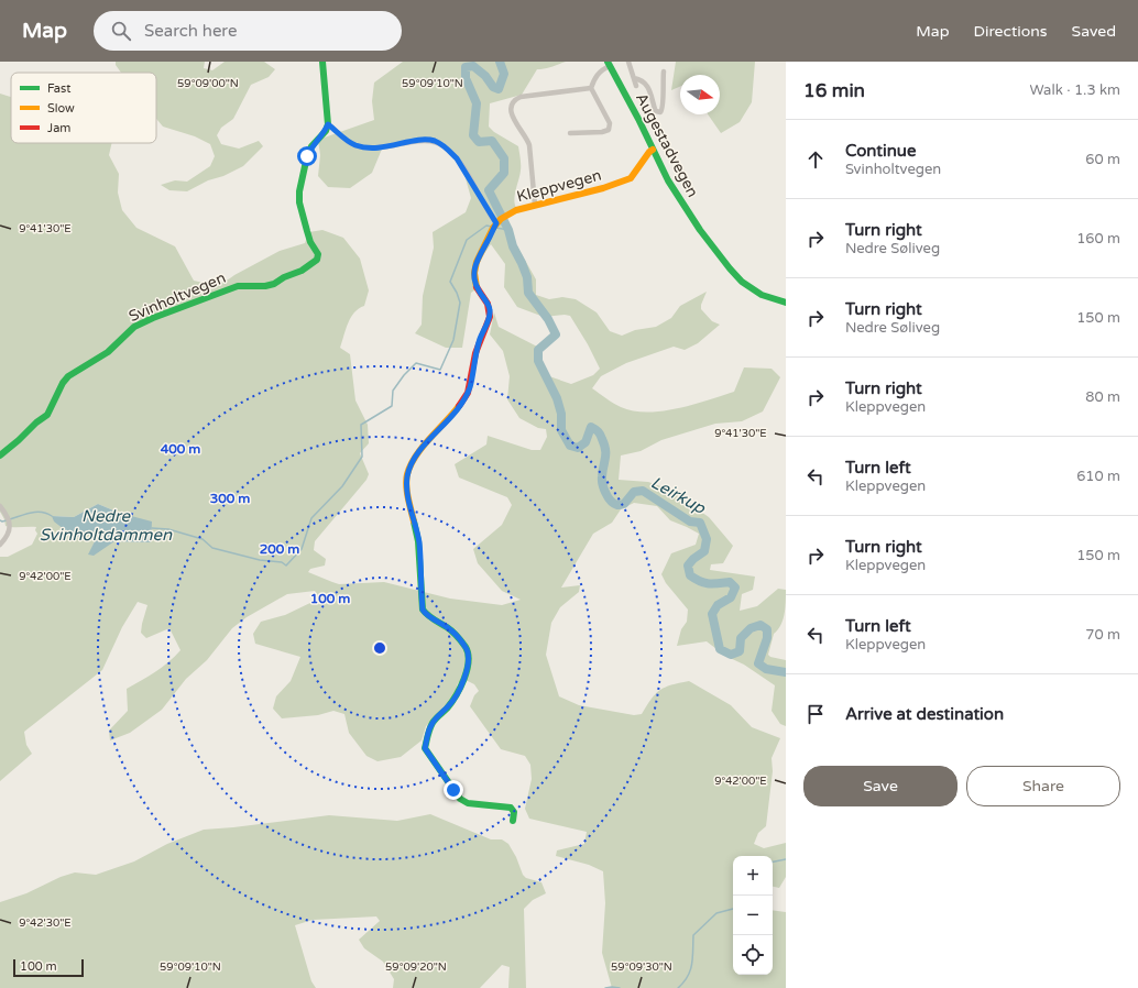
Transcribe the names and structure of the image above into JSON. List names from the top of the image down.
{
  "streets": {
    "street": ["Augestadvegen", "Kleppvegen", "Svinholtvegen"]
  },
  "crossings": [
    ["Augestadvegen", "Kleppvegen"]
  ],
  "water": ["Leirkup", "Nedre Svinholtdammen"],
  "legend": ["Fast", "Slow", "Jam"],
  "scale_bar": "100 m",
  "north": "right",
  "page": {
    "header": "Map",
    "search": "Search here",
    "nav": ["Map", "Directions", "Saved"],
    "heading": ["16 min", "Walk · 1.3 km"],
    "list": [
      ["Continue", "Svinholtvegen", "60 m"],
      ["Turn right", "Nedre Søliveg", "160 m"],
      ["Turn right", "Nedre Søliveg", "150 m"],
      ["Turn right", "Kleppvegen", "80 m"],
      ["Turn left", "Kleppvegen", "610 m"],
      ["Turn right", "Kleppvegen", "150 m"],
      ["Turn left", "Kleppvegen", "70 m"],
      "Arrive at destination"
    ],
    "buttons": ["Save", "Share"],
    "map_buttons": ["+", "−"],
    "scale": "100 m"
  },
  "coordinates": [
    "59°09'00\"N",
    "59°09'10\"N",
    "9°41'30\"E",
    "9°42'00\"E",
    "9°42'30\"E",
    "59°09'20\"N",
    "59°09'30\"N"
  ],
  "rings": [
    "400 m",
    "300 m",
    "200 m",
    "100 m"
  ]
}
